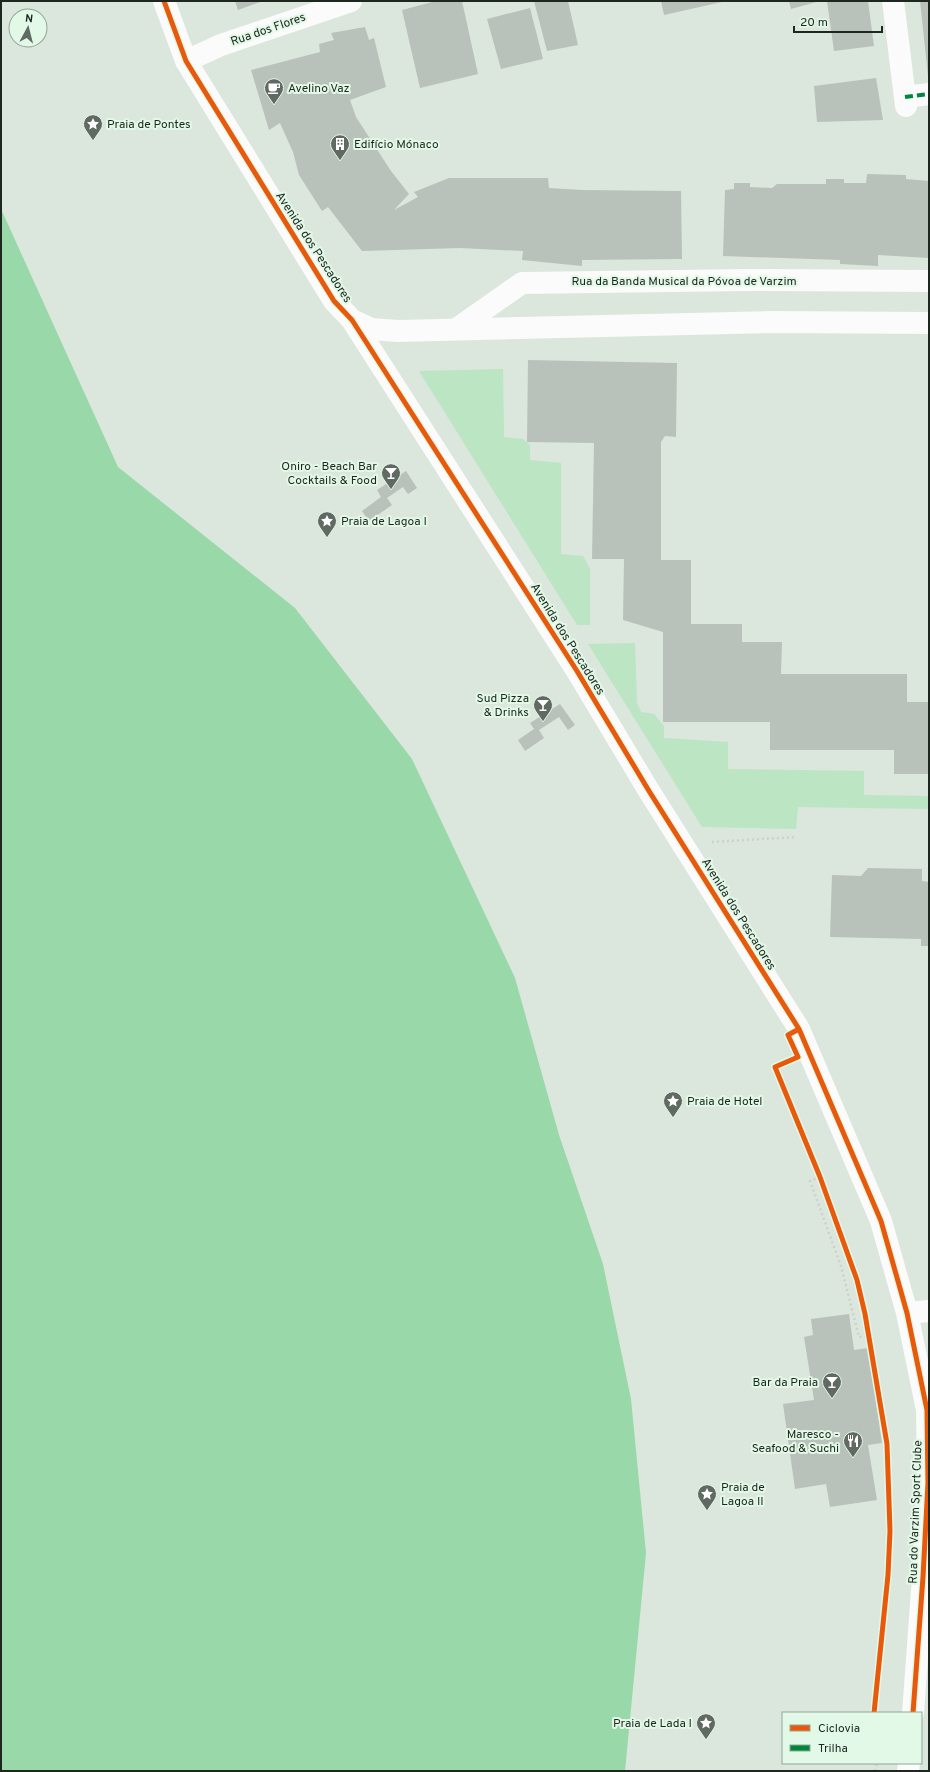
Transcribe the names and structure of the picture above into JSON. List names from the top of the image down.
{
  "streets": {
    "street": [
      "Rua dos Flores",
      "Avenida dos Pescadores",
      "Rua da Banda Musical da Póvoa de Varzim",
      "Rua do Varzim Sport Clube"
    ]
  },
  "crossings": [
    ["Rua dos Flores", "Avenida dos Pescadores"],
    ["Avenida dos Pescadores", "Rua do Varzim Sport Clube"]
  ],
  "places": {
    "cafe": ["Avelino Vaz"],
    "place": [
      "Praia de Pontes",
      "Praia de Lagoa I",
      "Praia de Hotel",
      "Praia de Lagoa II",
      "Praia de Lada I"
    ],
    "building": ["Edifício Mónaco"],
    "bar": ["Oniro - Beach Bar Cocktails & Food", "Sud Pizza & Drinks", "Bar da Praia"],
    "restaurant": ["Maresco - Seafood & Suchi"]
  },
  "legend": ["Ciclovia", "Trilha"],
  "scale_bar": "20 m",
  "north": "top"
}
